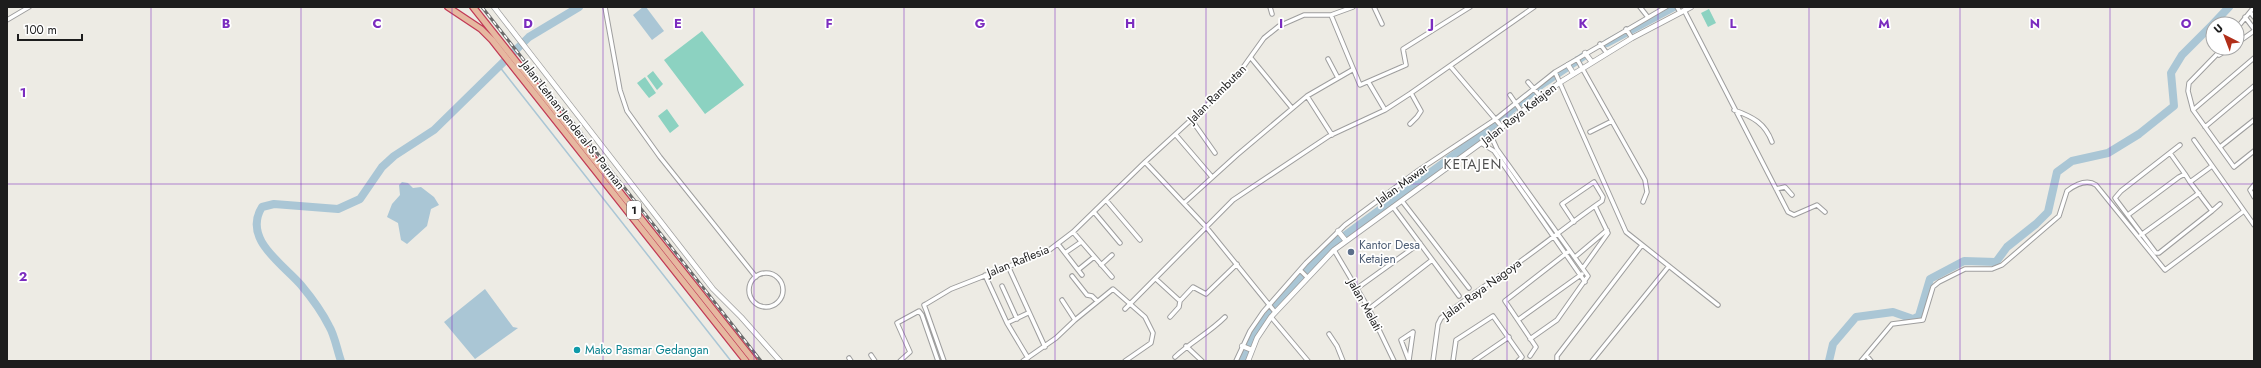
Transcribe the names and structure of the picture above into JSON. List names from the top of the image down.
{
  "streets": {
    "highway": ["Jalan Letnan Jenderal S. Parman", "1"],
    "street": [
      "Jalan Rambutan",
      "Jalan Raya Ketajen",
      "Jalan Mawar",
      "Jalan Raflesia",
      "Jalan Raya Nagoya",
      "Jalan Melati"
    ]
  },
  "crossings": [
    ["Jalan Rambutan", "Jalan Raflesia"],
    ["Jalan Raya Ketajen", "Jalan Mawar"],
    ["Jalan Raya Ketajen", "Jalan Melati"]
  ],
  "districts": ["KETAJEN"],
  "places": ["Kantor Desa Ketajen", "Mako Pasmar Gedangan"],
  "scale_bar": "100 m",
  "north": "top left",
  "grid": {
    "columns": [
      "B",
      "C",
      "D",
      "E",
      "F",
      "G",
      "H",
      "I",
      "J",
      "K",
      "L",
      "M",
      "N",
      "O"
    ],
    "rows": ["1", "2"]
  }
}
